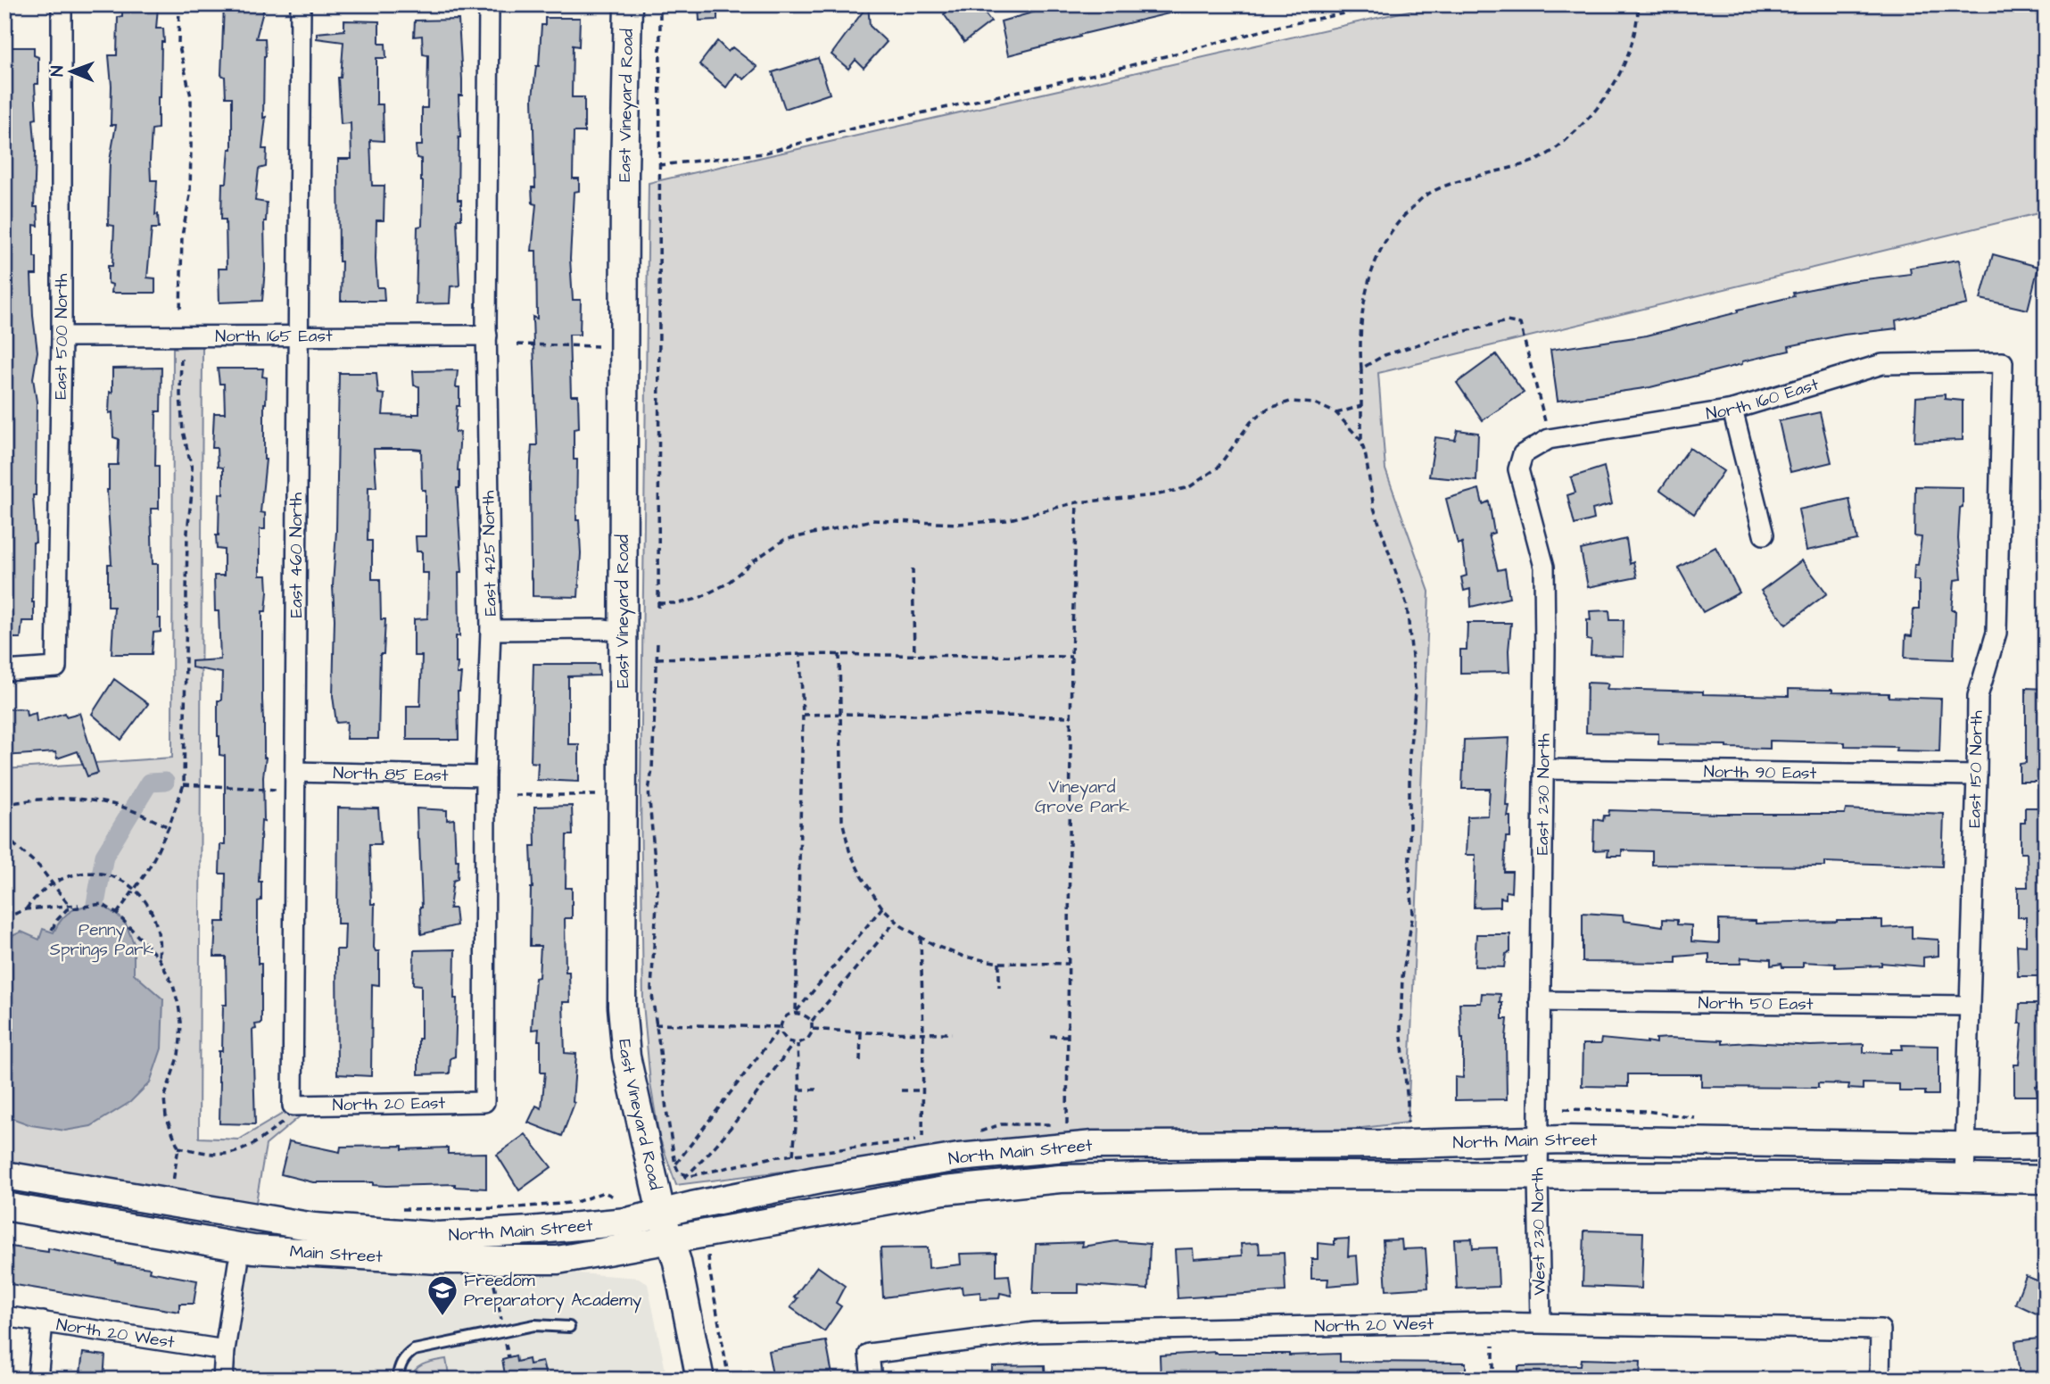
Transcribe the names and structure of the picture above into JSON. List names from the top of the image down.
{
  "streets": {
    "main road": ["East Vineyard Road", "North Main Street", "Main Street"],
    "street": [
      "North 165 East",
      "East 500 North",
      "North 160 East",
      "East 425 North",
      "East 460 North",
      "East 150 North",
      "North 90 East",
      "North 85 East",
      "East 230 North",
      "North 50 East",
      "North 20 East",
      "West 230 North",
      "North 20 West"
    ]
  },
  "crossings": [
    ["East Vineyard Road", "North Main Street"],
    ["East Vineyard Road", "Main Street"],
    ["North 165 East", "East 500 North"],
    ["North 165 East", "East 425 North"],
    ["North 165 East", "East 460 North"],
    ["North 160 East", "East 150 North"],
    ["North 160 East", "East 230 North"],
    ["East 425 North", "North 85 East"],
    ["East 425 North", "North 20 East"],
    ["East 460 North", "North 85 East"],
    ["East 460 North", "North 20 East"],
    ["East 150 North", "North 90 East"],
    ["East 150 North", "North 50 East"],
    ["East 150 North", "North Main Street"],
    ["North 90 East", "East 230 North"],
    ["East 230 North", "North 50 East"],
    ["East 230 North", "North Main Street"],
    ["East 230 North", "West 230 North"],
    ["North Main Street", "West 230 North"],
    ["North Main Street", "Main Street"],
    ["West 230 North", "North 20 West"]
  ],
  "parks": ["Vineyard Grove Park", "Penny Springs Park"],
  "places": {
    "school or university": ["Freedom Preparatory Academy"]
  },
  "north": "left"
}
